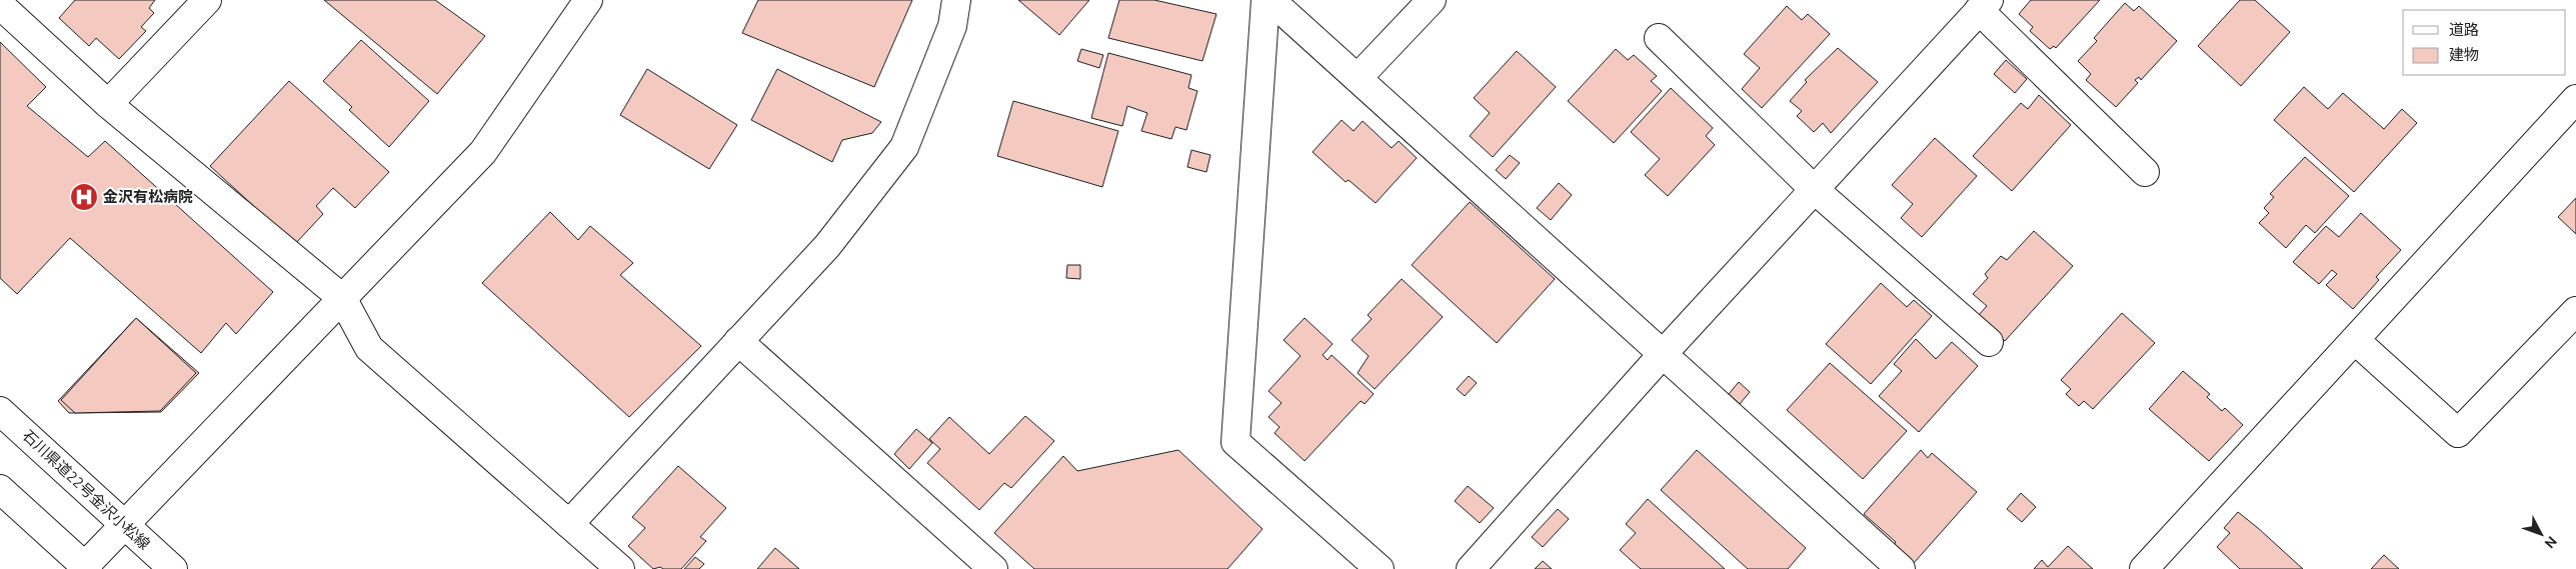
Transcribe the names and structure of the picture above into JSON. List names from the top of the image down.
{
  "streets": {
    "street": ["石川県道22号金沢小松線"]
  },
  "places": {
    "hospital": ["金沢有松病院"]
  },
  "legend": ["道路", "建物"],
  "north": "bottom right"
}
